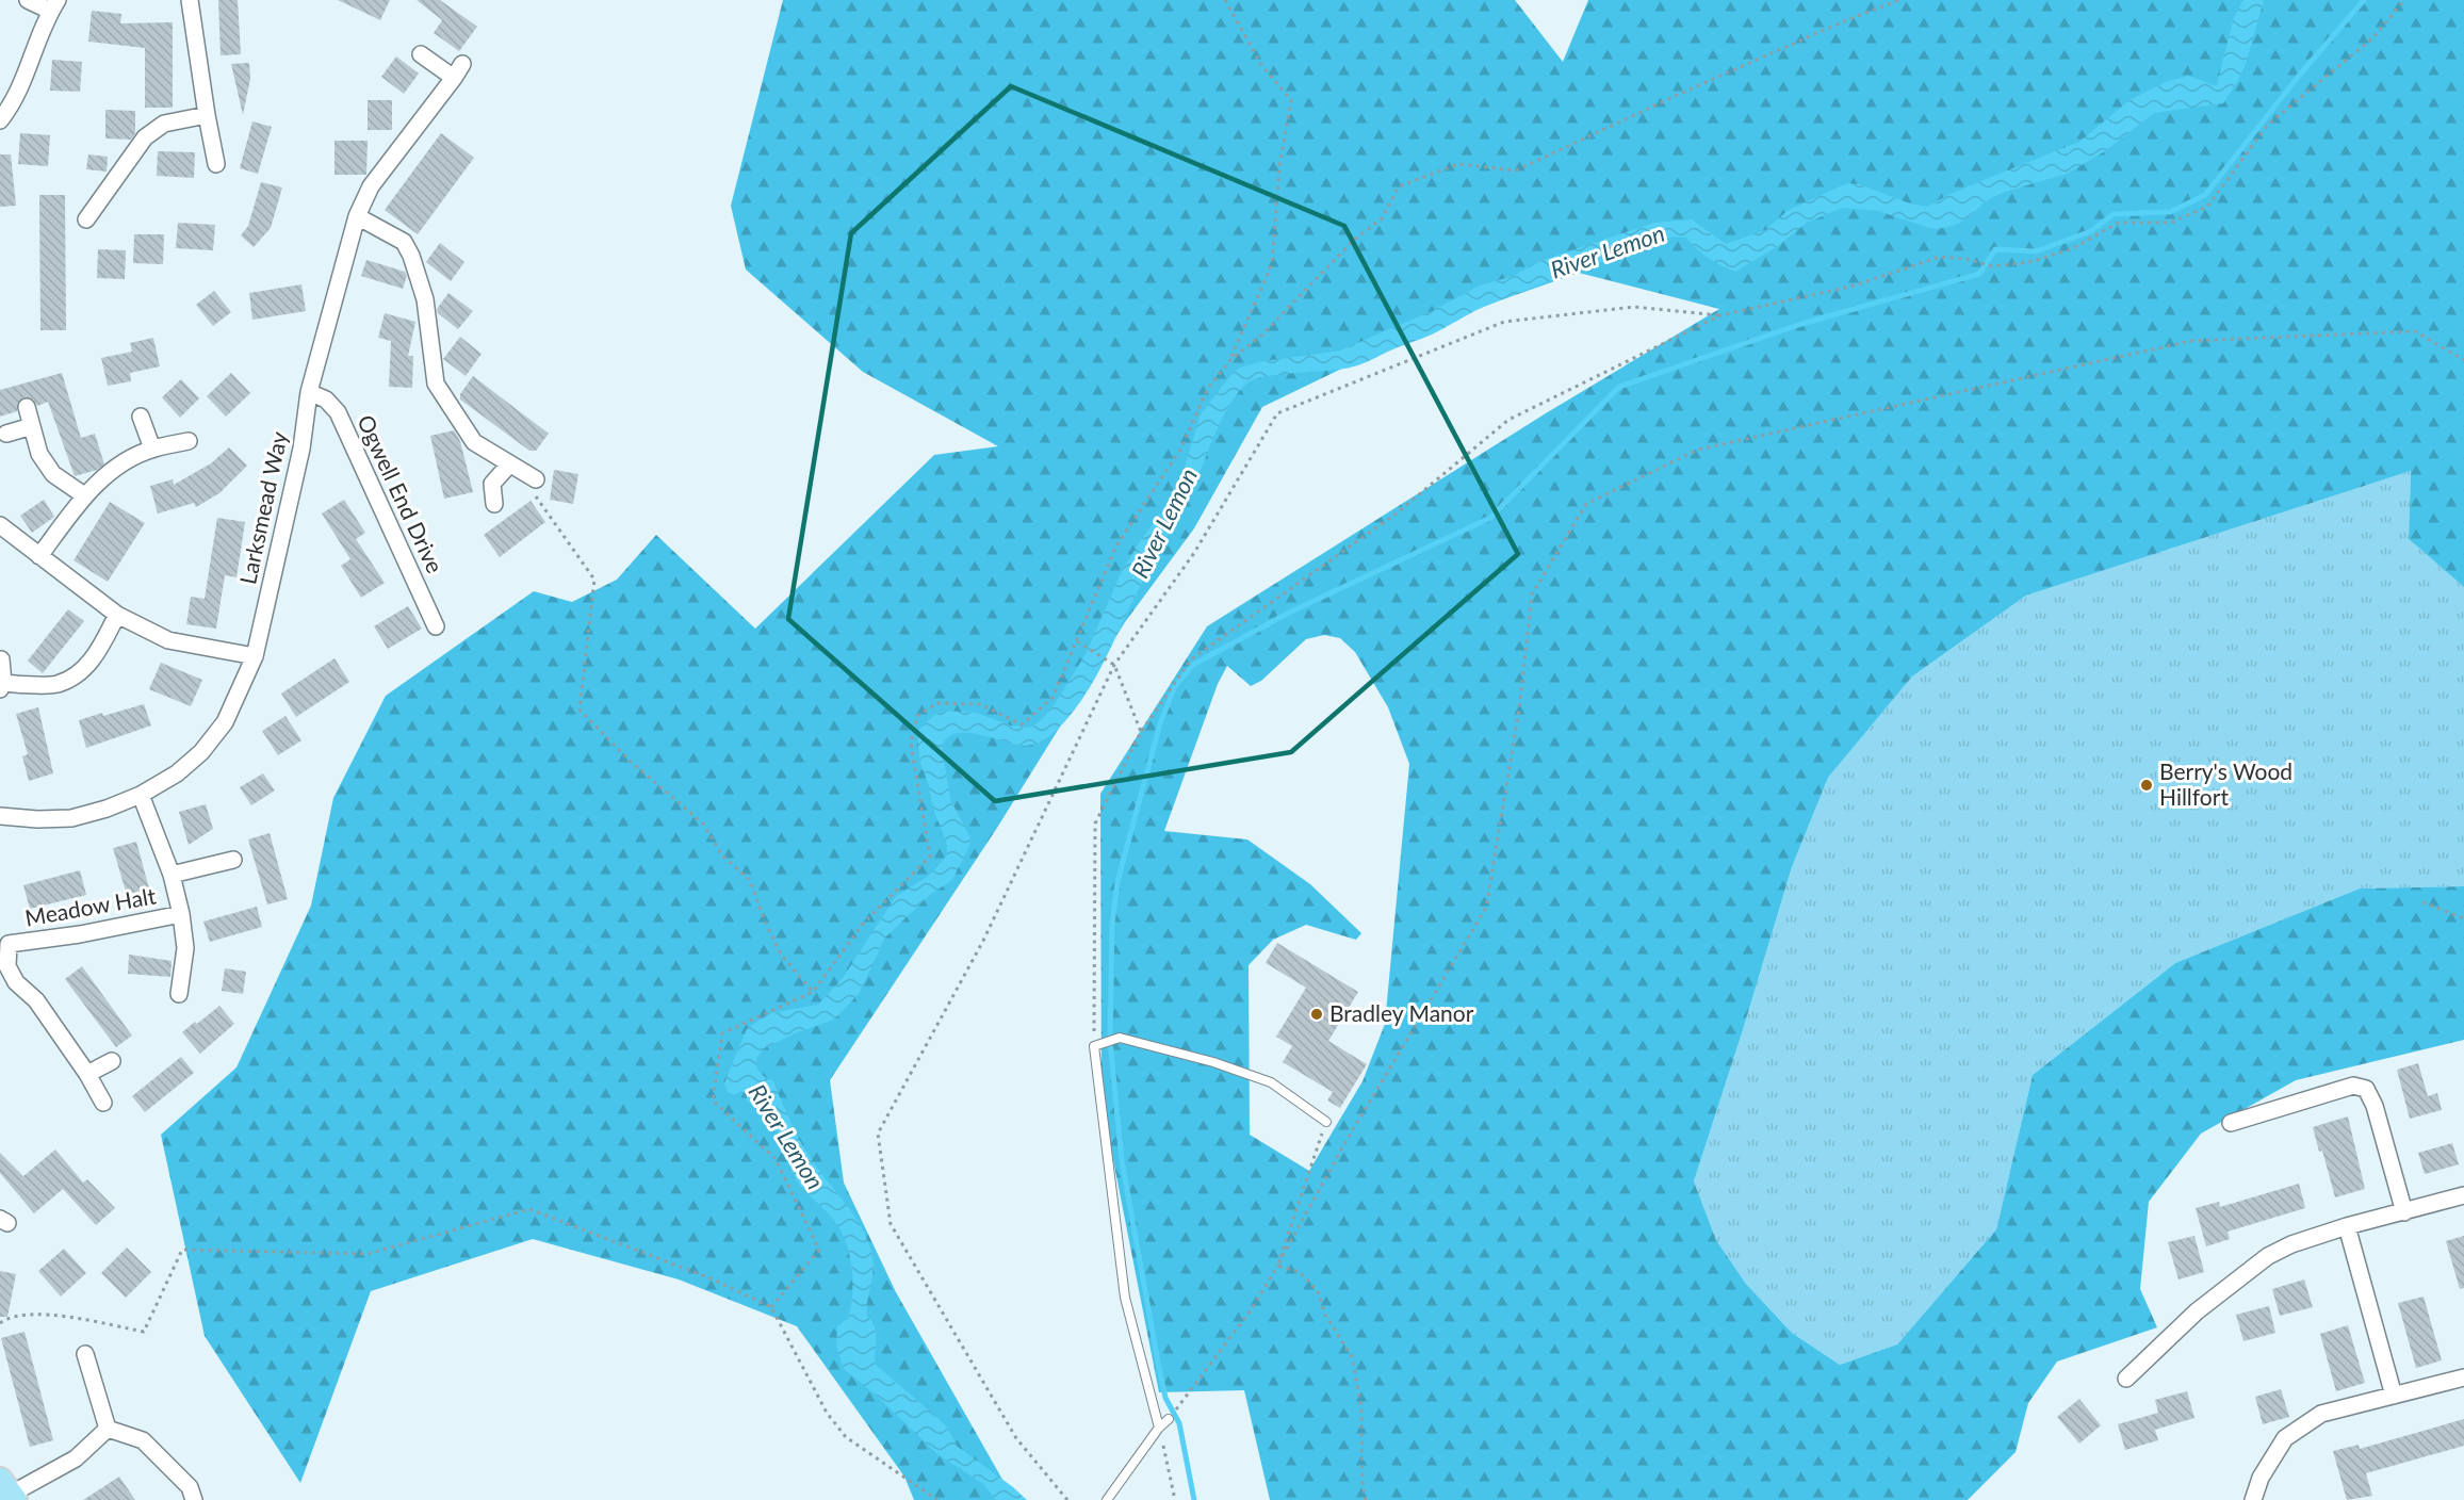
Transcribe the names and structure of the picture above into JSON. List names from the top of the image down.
{
  "streets": {
    "street": ["Ogwell End Drive", "Larksmead Way", "Meadow Halt"]
  },
  "crossings": [
    ["Ogwell End Drive", "Larksmead Way"],
    ["Larksmead Way", "Meadow Halt"]
  ],
  "water": ["River Lemon"],
  "places": ["Berry's Wood Hillfort", "Bradley Manor"]
}
